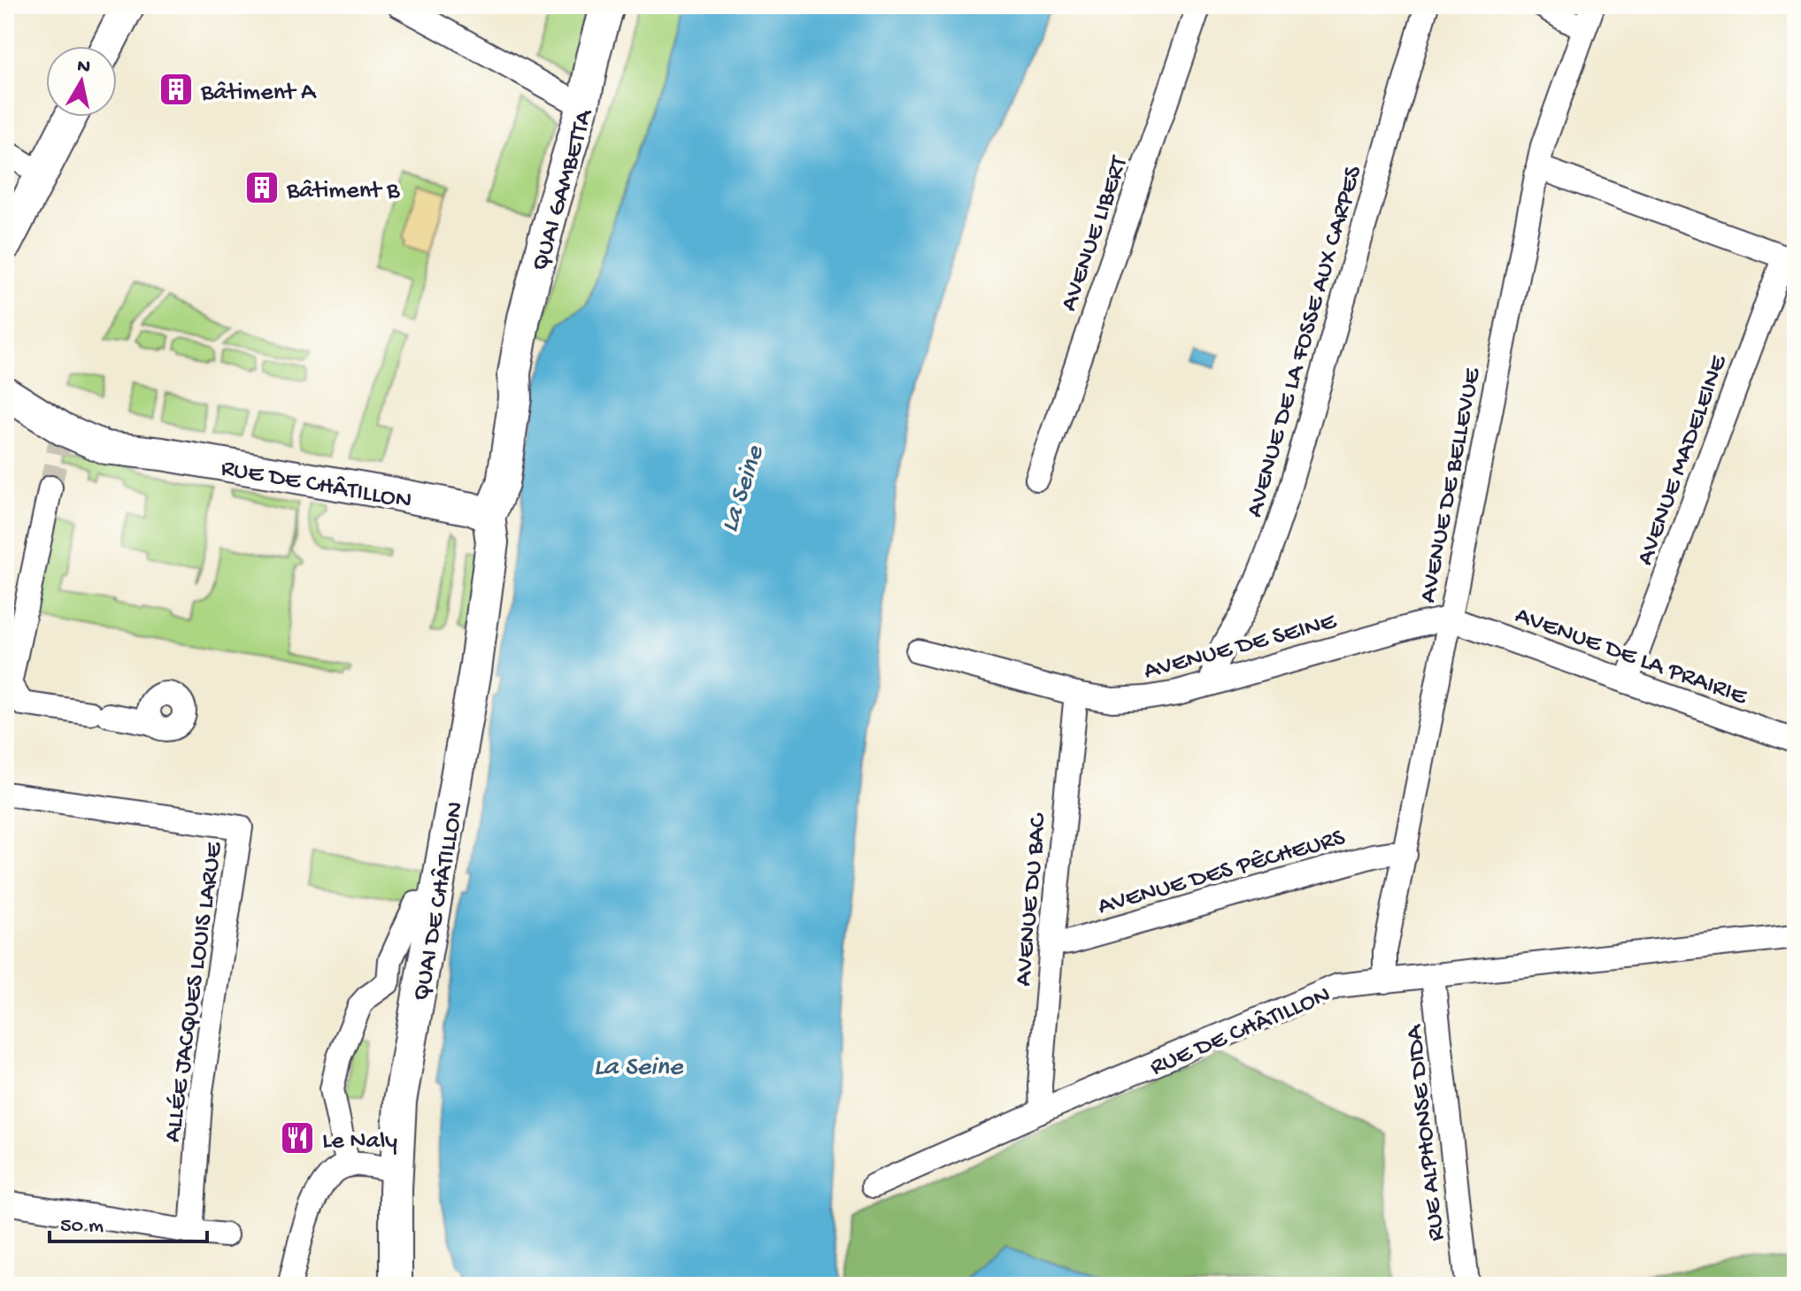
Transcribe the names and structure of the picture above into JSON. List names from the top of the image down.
{
  "streets": {
    "main road": ["QUAI GAMBETTA", "RUE DE CHÂTILLON", "QUAI DE CHÂTILLON"],
    "street": [
      "AVENUE LIBERT",
      "AVENUE DE LA FOSSE AUX CARPES",
      "AVENUE MADELEINE",
      "AVENUE DE BELLEVUE",
      "AVENUE DE SEINE",
      "AVENUE DE LA PRAIRIE",
      "AVENUE DES PÊCHEURS",
      "AVENUE DU BAC",
      "ALLÉE JACQUES LOUIS LARUE",
      "RUE ALPHONSE DIDA"
    ]
  },
  "crossings": [
    ["QUAI GAMBETTA", "RUE DE CHÂTILLON"],
    ["QUAI GAMBETTA", "QUAI DE CHÂTILLON"],
    ["AVENUE DE LA FOSSE AUX CARPES", "AVENUE DE SEINE"],
    ["AVENUE MADELEINE", "AVENUE DE LA PRAIRIE"],
    ["RUE DE CHÂTILLON", "AVENUE DE BELLEVUE"],
    ["RUE DE CHÂTILLON", "AVENUE DU BAC"],
    ["RUE DE CHÂTILLON", "QUAI DE CHÂTILLON"],
    ["RUE DE CHÂTILLON", "RUE ALPHONSE DIDA"],
    ["AVENUE DE BELLEVUE", "AVENUE DE SEINE"],
    ["AVENUE DE BELLEVUE", "AVENUE DE LA PRAIRIE"],
    ["AVENUE DE BELLEVUE", "AVENUE DES PÊCHEURS"],
    ["AVENUE DE SEINE", "AVENUE DE LA PRAIRIE"],
    ["AVENUE DE SEINE", "AVENUE DU BAC"],
    ["AVENUE DES PÊCHEURS", "AVENUE DU BAC"]
  ],
  "water": ["La Seine"],
  "places": {
    "building": ["Bâtiment A", "Bâtiment B"],
    "restaurant": ["Le Naly"]
  },
  "scale_bar": "50 m",
  "north": "top"
}
